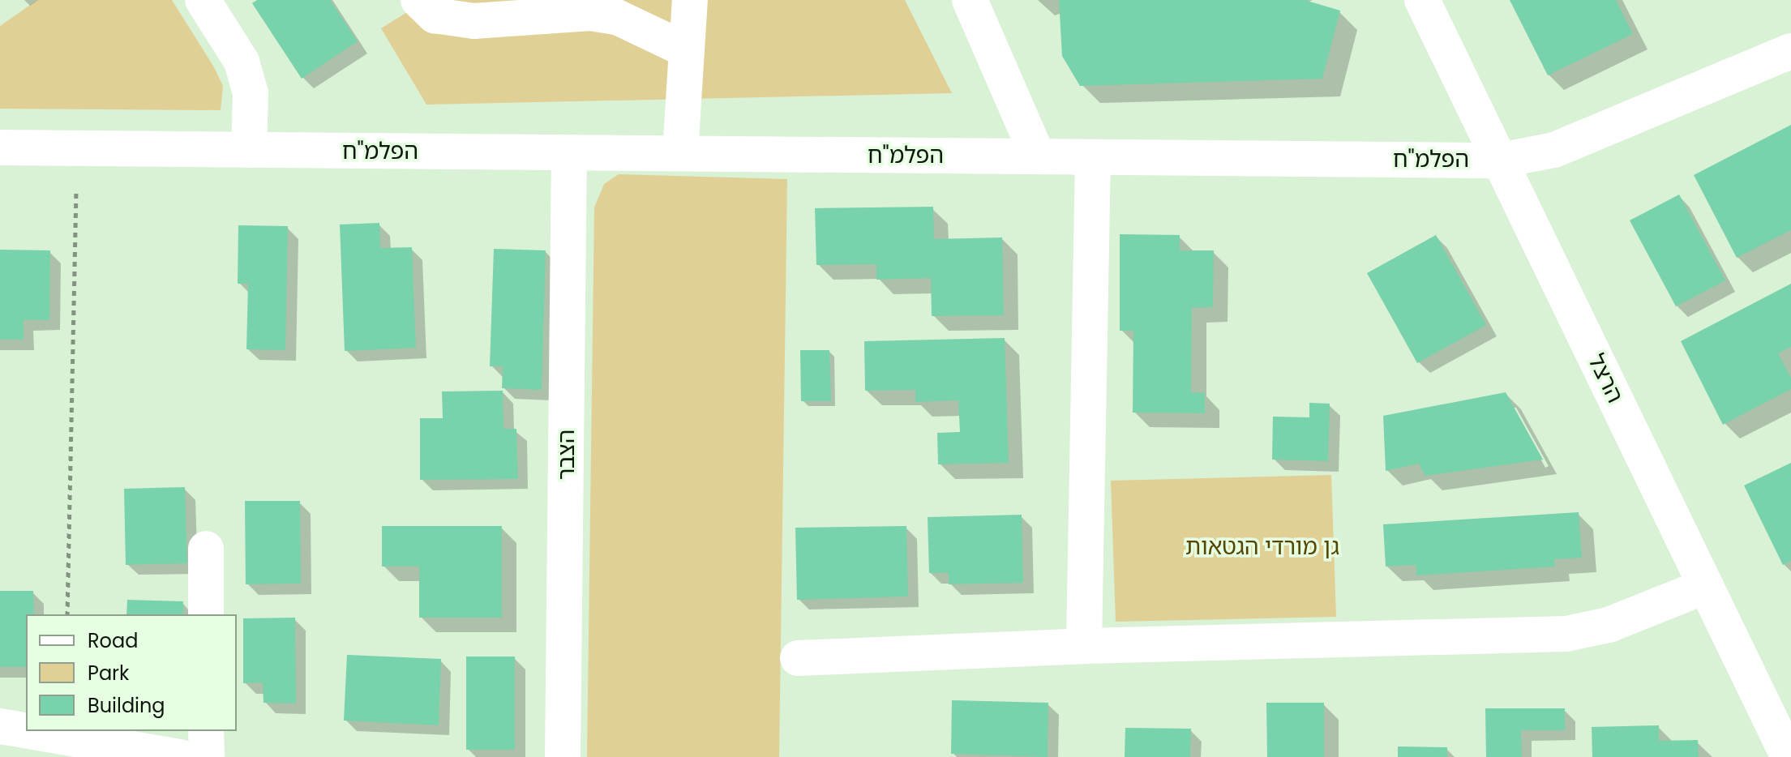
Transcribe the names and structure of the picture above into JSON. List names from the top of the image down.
{
  "streets": {
    "street": ["הפלמ\"ח", "הרצל", "הצבר"]
  },
  "crossings": [
    ["הפלמ\"ח", "הרצל"],
    ["הפלמ\"ח", "הצבר"]
  ],
  "parks": ["גן מורדי הגטאות"],
  "legend": ["Road", "Park", "Building"]
}
